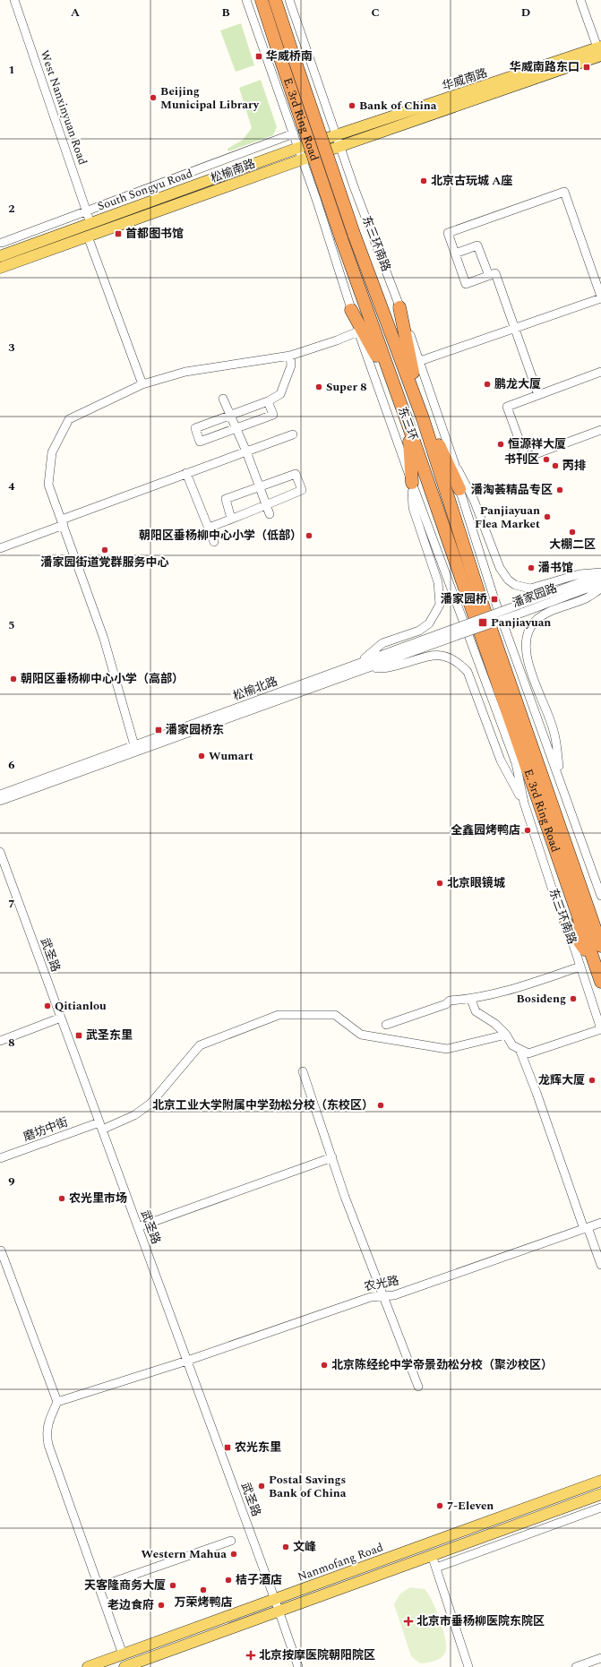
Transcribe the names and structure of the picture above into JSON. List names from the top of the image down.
{
  "streets": {
    "highway": ["E. 3rd Ring Road", "东三环"],
    "main road": [
      "华威南路",
      "松榆南路",
      "South Songyu Road",
      "Nanmofang Road"
    ],
    "street": [
      "West Nanxinyuan Road",
      "东三环南路",
      "潘家园路",
      "松榆北路",
      "武圣路",
      "磨坊中街",
      "农光路"
    ]
  },
  "crossings": [
    ["华威南路", "松榆南路"],
    ["华威南路", "South Songyu Road"],
    ["华威南路", "东三环南路"],
    ["West Nanxinyuan Road", "South Songyu Road"],
    ["E. 3rd Ring Road", "东三环"],
    ["松榆南路", "东三环南路"],
    ["潘家园路", "松榆北路"],
    ["武圣路", "磨坊中街"],
    ["武圣路", "农光路"],
    ["武圣路", "Nanmofang Road"]
  ],
  "places": {
    "transit": [
      "华威桥南",
      "华威南路东口",
      "首都图书馆",
      "潘家园桥",
      "Panjiayuan",
      "潘家园桥东",
      "武圣东里",
      "农光东里"
    ],
    "other": [
      "Beijing Municipal Library",
      "Bank of China",
      "北京古玩城 A座",
      "鹏龙大厦",
      "Super 8",
      "恒源祥大厦",
      "书刊区",
      "丙排",
      "潘淘荟精品专区",
      "Panjiayuan Flea Market",
      "大棚二区",
      "朝阳区垂杨柳中心小学（低部）",
      "潘家园街道党群服务中心",
      "潘书馆",
      "朝阳区垂杨柳中心小学（高部）",
      "Wumart",
      "全鑫园烤鸭店",
      "北京眼镜城",
      "Bosideng",
      "Qitianlou",
      "龙辉大厦",
      "北京工业大学附属中学劲松分校（东校区）",
      "农光里市场",
      "北京陈经纶中学帝景劲松分校（聚沙校区）",
      "Postal Savings Bank of China",
      "7-Eleven",
      "文峰",
      "Western Mahua",
      "桔子酒店",
      "天客隆商务大厦",
      "万荣烤鸭店",
      "老边食府"
    ],
    "health": ["北京市垂杨柳医院东院区", "北京按摩医院朝阳院区"]
  },
  "grid": {
    "columns": [
      "A",
      "B",
      "C",
      "D"
    ],
    "rows": [
      "1",
      "2",
      "3",
      "4",
      "5",
      "6",
      "7",
      "8",
      "9"
    ]
  }
}
